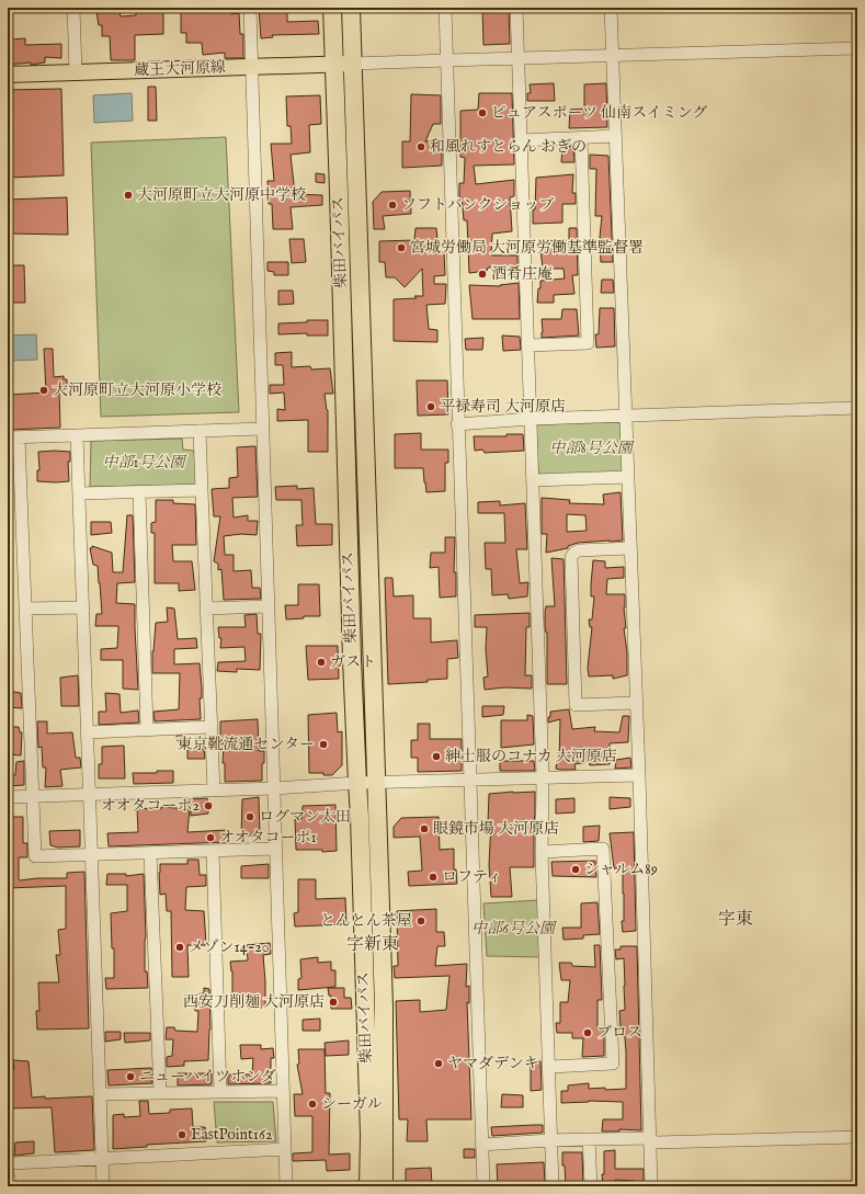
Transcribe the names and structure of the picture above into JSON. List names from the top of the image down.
{
  "streets": {
    "highway": ["柴田バイパス"],
    "main road": ["蔵王大河原線"]
  },
  "crossings": [
    ["蔵王大河原線", "柴田バイパス"]
  ],
  "districts": ["字東", "字新東"],
  "parks": ["中部8号公園", "中部1号公園", "中部6号公園"],
  "places": [
    "ピュアスポーツ 仙南スイミング",
    "和風れすとらん おぎの",
    "大河原町立大河原中学校",
    "ソフトバンクショップ",
    "宮城労働局 大河原労働基準監督署",
    "酒肴庄庵",
    "大河原町立大河原小学校",
    "平禄寿司 大河原店",
    "ガスト",
    "東京靴流通センター",
    "紳士服のコナカ 大河原店",
    "オオタコーポ2",
    "ログマン太田",
    "眼鏡市場 大河原店",
    "オオタコーポ1",
    "シャルム89",
    "ロフティ",
    "とんとん茶屋",
    "メゾン14-20",
    "西安刀削麺 大河原店",
    "ブロス",
    "ヤマダデンキ",
    "ニューハイツホンダ",
    "シーガル",
    "EastPoint162"
  ]
}
